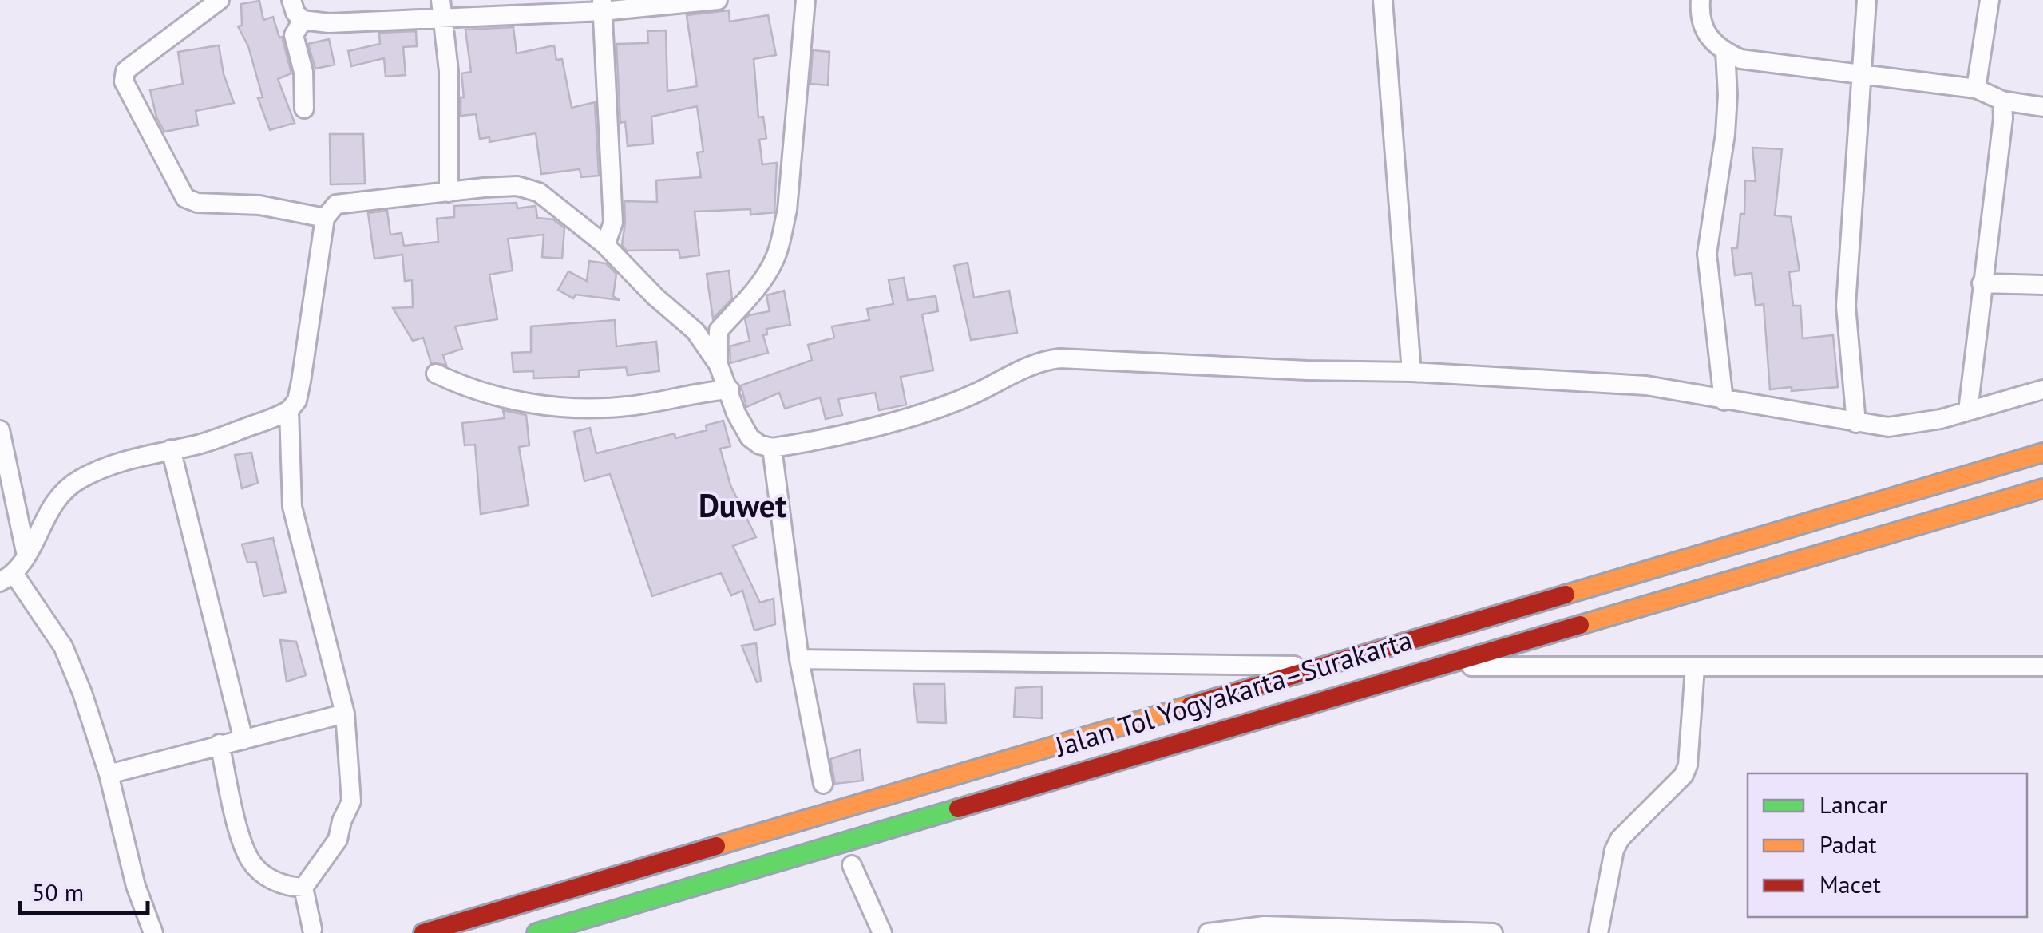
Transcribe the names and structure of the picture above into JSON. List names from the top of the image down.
{
  "streets": {
    "highway": ["Jalan Tol Yogyakarta–Surakarta"]
  },
  "districts": ["Duwet"],
  "legend": ["Lancar", "Padat", "Macet"],
  "scale_bar": "50 m"
}
